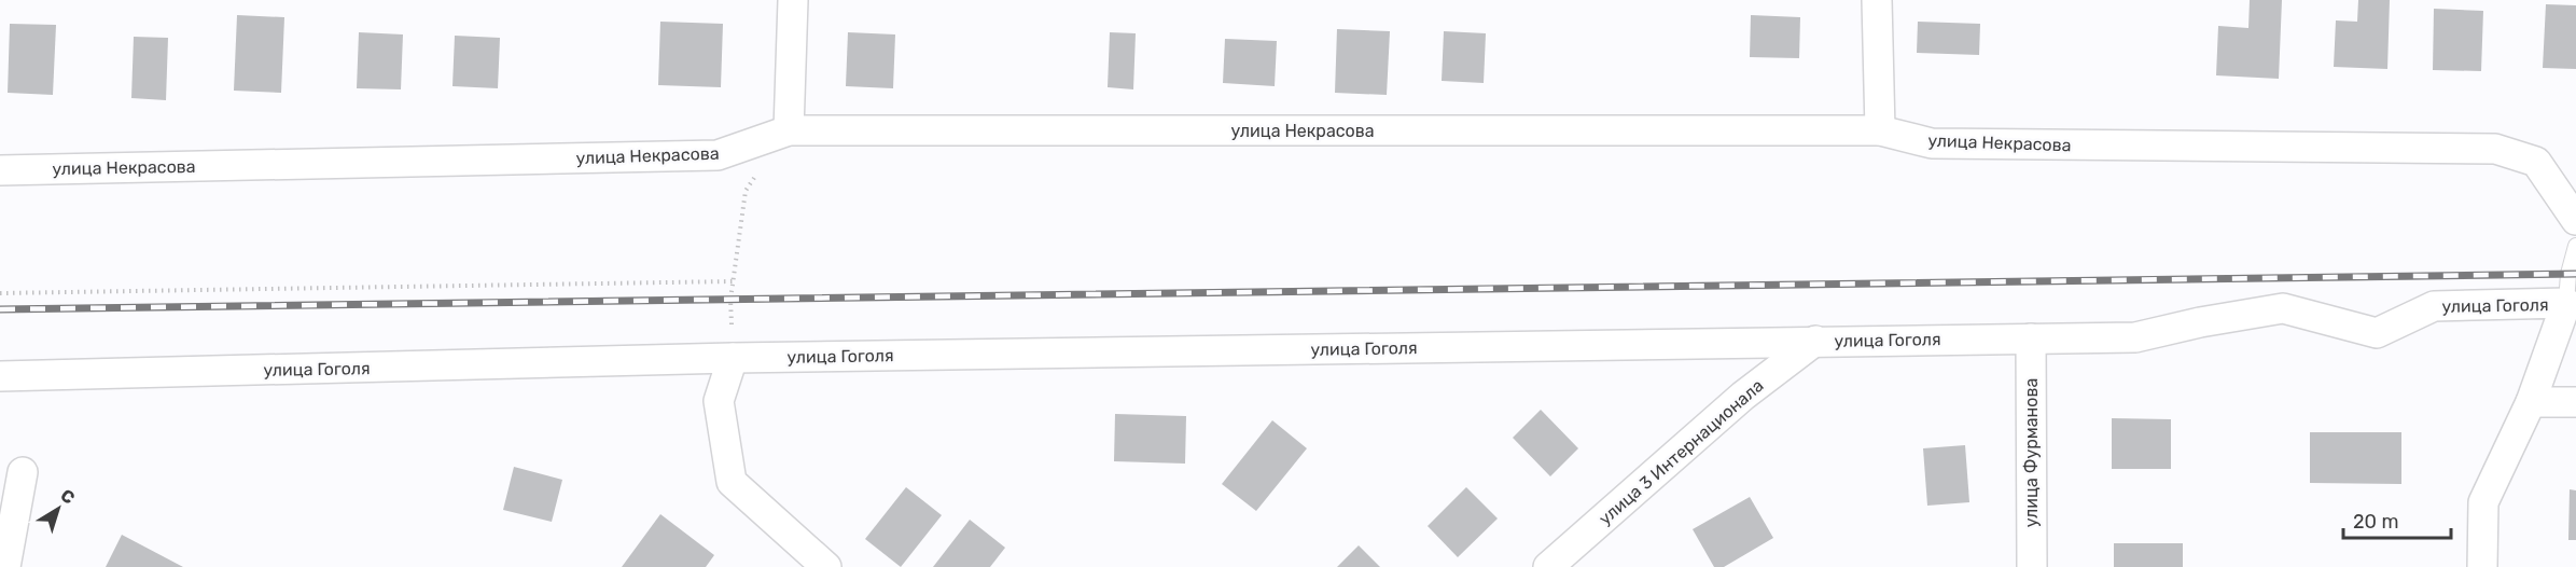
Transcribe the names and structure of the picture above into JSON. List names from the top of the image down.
{
  "streets": {
    "street": [
      "улица Некрасова",
      "улица Гоголя",
      "улица 3 Интернационала",
      "улица Фурманова"
    ]
  },
  "crossings": [
    ["улица Гоголя", "улица 3 Интернационала"],
    ["улица Гоголя", "улица Фурманова"]
  ],
  "scale_bar": "20 m",
  "north": "top right"
}
